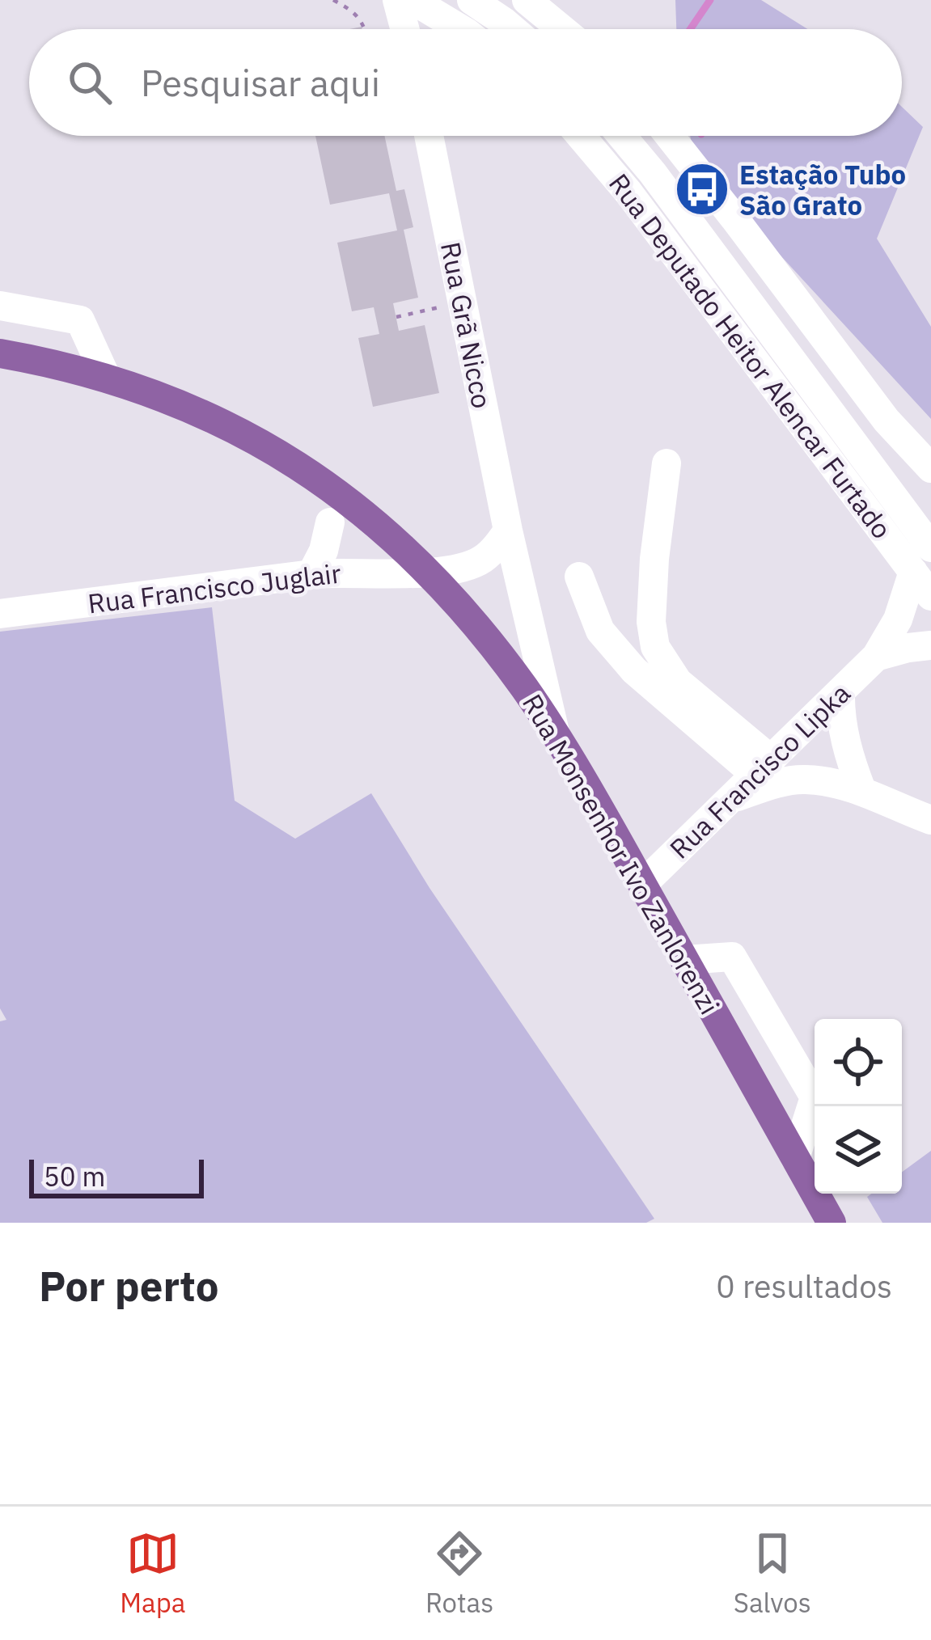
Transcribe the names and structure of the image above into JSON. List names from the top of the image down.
{
  "streets": {
    "main road": ["Rua Monsenhor Ivo Zanlorenzi"],
    "street": [
      "Rua Grã Nicco",
      "Rua Deputado Heitor Alencar Furtado",
      "Rua Francisco Juglair",
      "Rua Francisco Lipka"
    ]
  },
  "crossings": [
    ["Rua Grã Nicco", "Rua Monsenhor Ivo Zanlorenzi"],
    ["Rua Deputado Heitor Alencar Furtado", "Rua Francisco Lipka"],
    ["Rua Francisco Juglair", "Rua Monsenhor Ivo Zanlorenzi"],
    ["Rua Francisco Lipka", "Rua Monsenhor Ivo Zanlorenzi"]
  ],
  "places": {
    "bus stop": ["Estação Tubo São Grato"]
  },
  "scale_bar": "50 m",
  "page": {
    "search": "Pesquisar aqui",
    "scale": "50 m",
    "heading": ["Por perto", "0 resultados"],
    "nav": ["Mapa", "Rotas", "Salvos"]
  }
}
